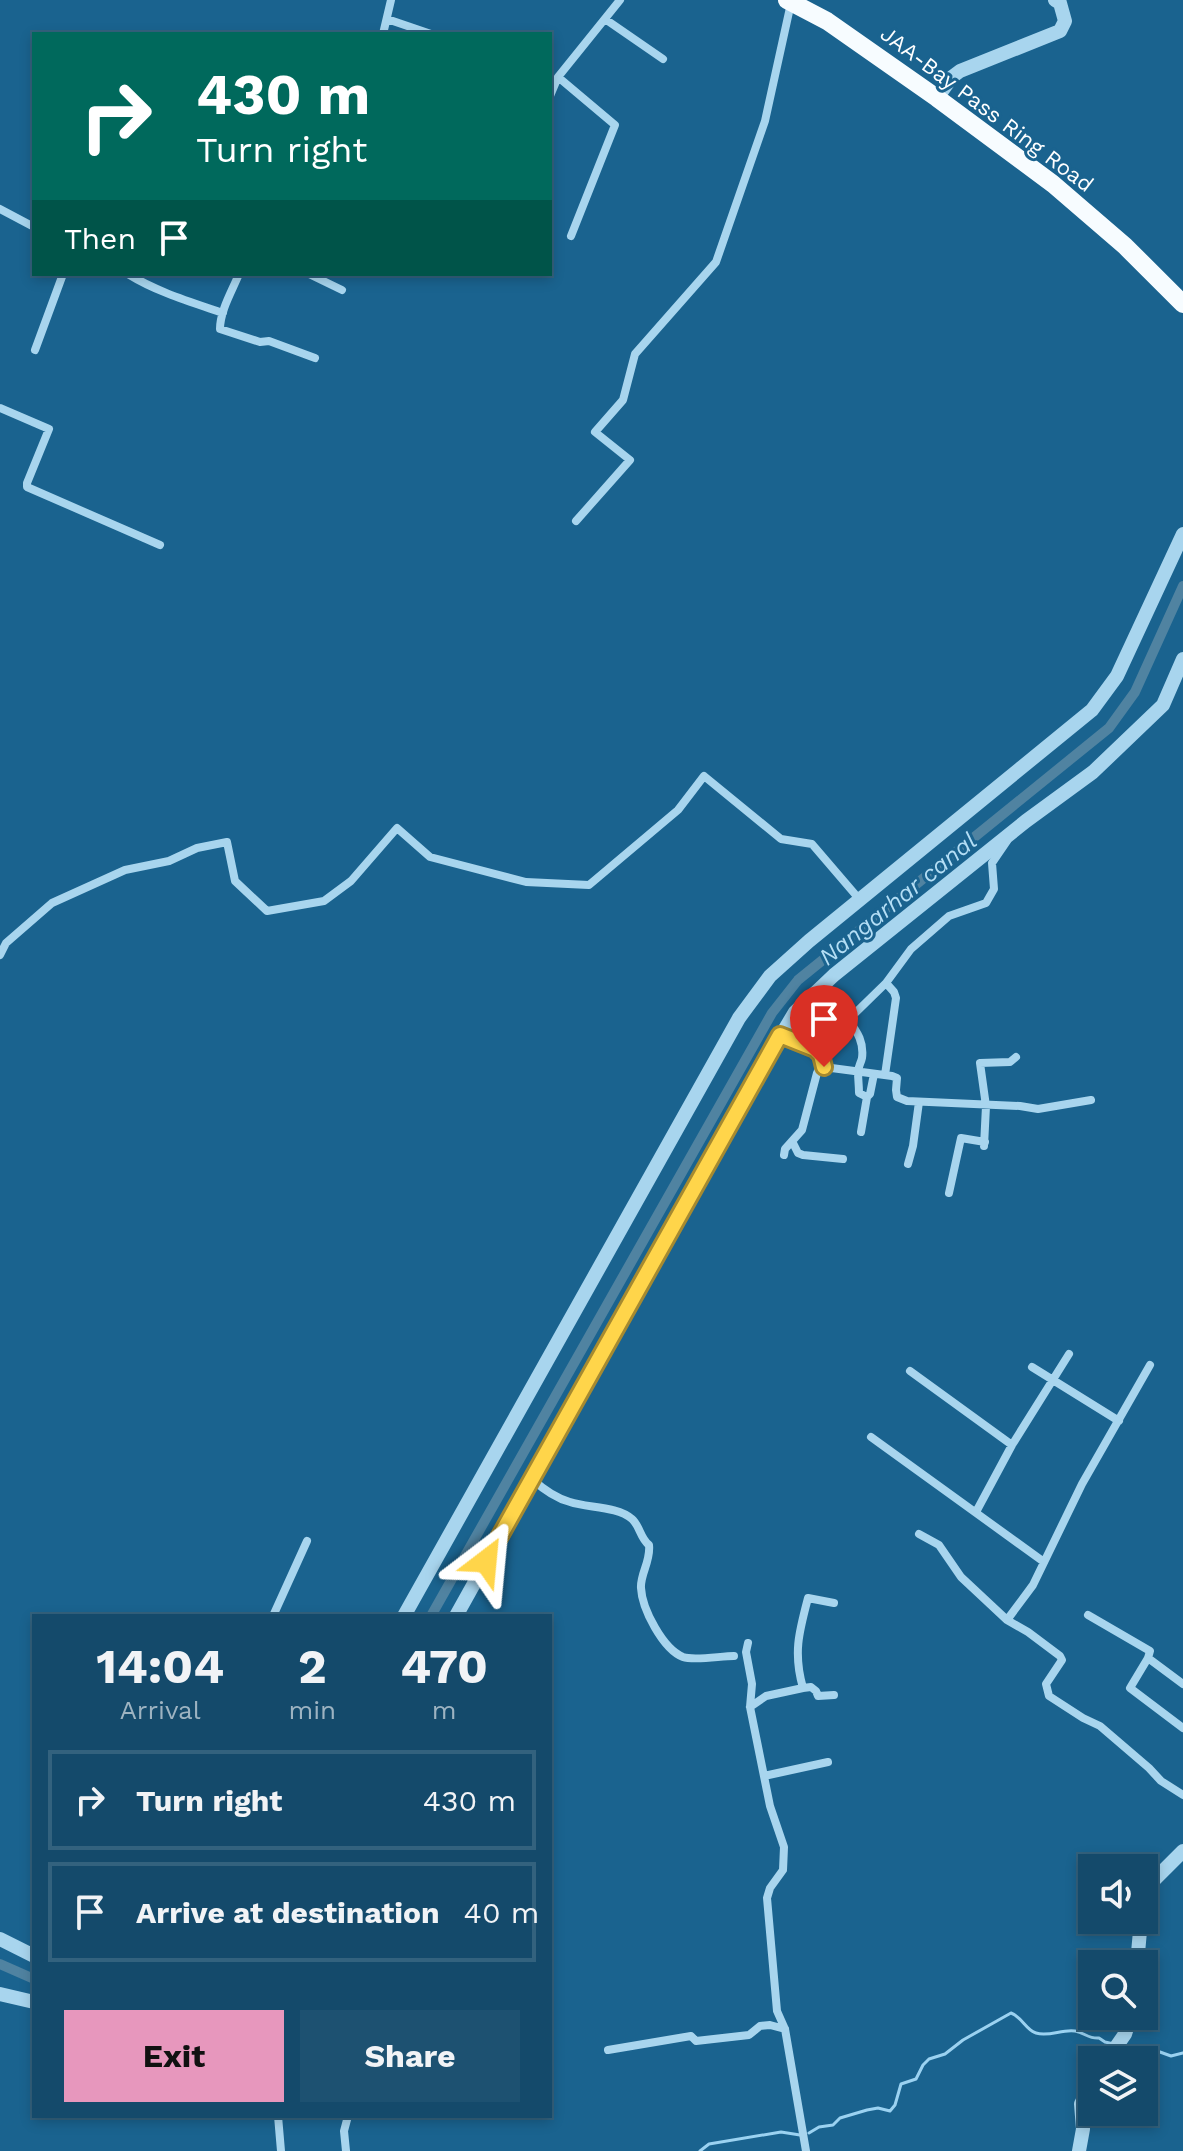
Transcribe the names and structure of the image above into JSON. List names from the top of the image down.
{
  "streets": {
    "highway": ["JAA-Bay Pass Ring Road"]
  },
  "water": ["Nangarhar canal"],
  "page": {
    "turn": ["430 m", "Turn right"],
    "then": "Then",
    "eta": [
      "14:04",
      "Arrival",
      "2",
      "min",
      "470",
      "m"
    ],
    "list": [
      {
        "name": "Turn right",
        "value": "430 m"
      },
      {
        "name": "Arrive at destination",
        "value": "40 m"
      }
    ],
    "buttons": ["Exit", "Share"]
  }
}
